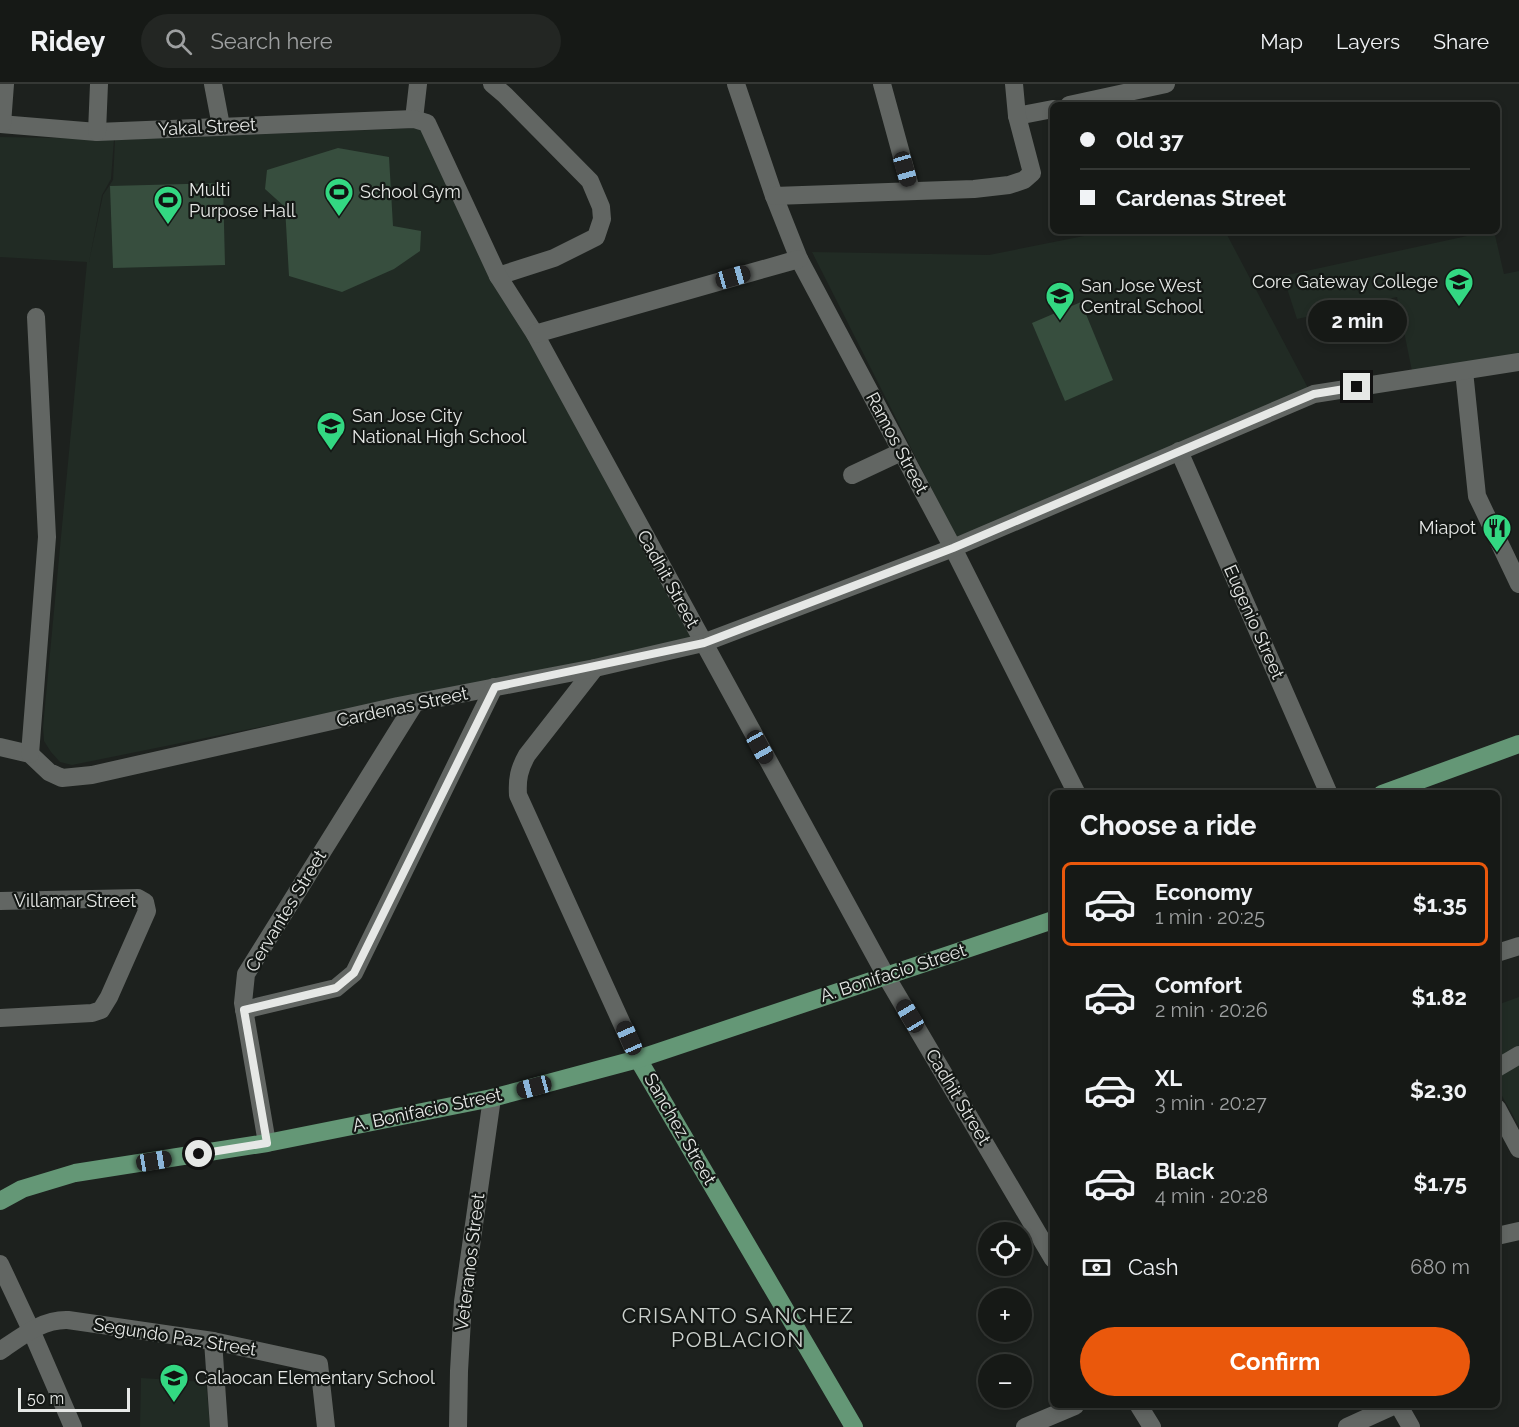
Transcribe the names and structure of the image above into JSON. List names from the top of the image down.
{
  "streets": {
    "main road": ["A. Bonifacio Street", "Sanchez Street"],
    "street": [
      "Yakal Street",
      "Ramos Street",
      "Cadhit Street",
      "Eugenio Street",
      "Cardenas Street",
      "Villamar Street",
      "Cervantes Street",
      "Veteranos Street",
      "Segundo Paz Street"
    ]
  },
  "crossings": [
    ["Yakal Street", "Cadhit Street"],
    ["Ramos Street", "Cardenas Street"],
    ["Cadhit Street", "Cardenas Street"],
    ["Cadhit Street", "A. Bonifacio Street"],
    ["Eugenio Street", "Cardenas Street"],
    ["Cardenas Street", "Cervantes Street"],
    ["Cardenas Street", "Sanchez Street"],
    ["Cervantes Street", "A. Bonifacio Street"],
    ["A. Bonifacio Street", "Sanchez Street"],
    ["A. Bonifacio Street", "Veteranos Street"]
  ],
  "districts": ["CRISANTO SANCHEZ POBLACION"],
  "places": {
    "sports": ["School Gym", "Multi Purpose Hall"],
    "school or university": [
      "Core Gateway College",
      "San Jose West Central School",
      "San Jose City National High School",
      "Calaocan Elementary School"
    ],
    "restaurant": ["Miapot"]
  },
  "scale_bar": "50 m",
  "page": {
    "header": "Ridey",
    "search": "Search here",
    "nav": ["Map", "Layers", "Share"],
    "banner": ["Old 37", "Cardenas Street"],
    "bubble": "2 min",
    "heading": "Choose a ride",
    "list": [
      {
        "name": "Economy",
        "note": "1 min · 20:25",
        "value": "$1.35"
      },
      {
        "name": "Comfort",
        "note": "2 min · 20:26",
        "value": "$1.82"
      },
      {
        "name": "XL",
        "note": "3 min · 20:27",
        "value": "$2.30"
      },
      {
        "name": "Black",
        "note": "4 min · 20:28",
        "value": "$1.75"
      }
    ],
    "map_buttons": ["+", "−"],
    "pay": ["Cash", "680 m"],
    "buttons": "Confirm",
    "scale": "50 m"
  }
}
